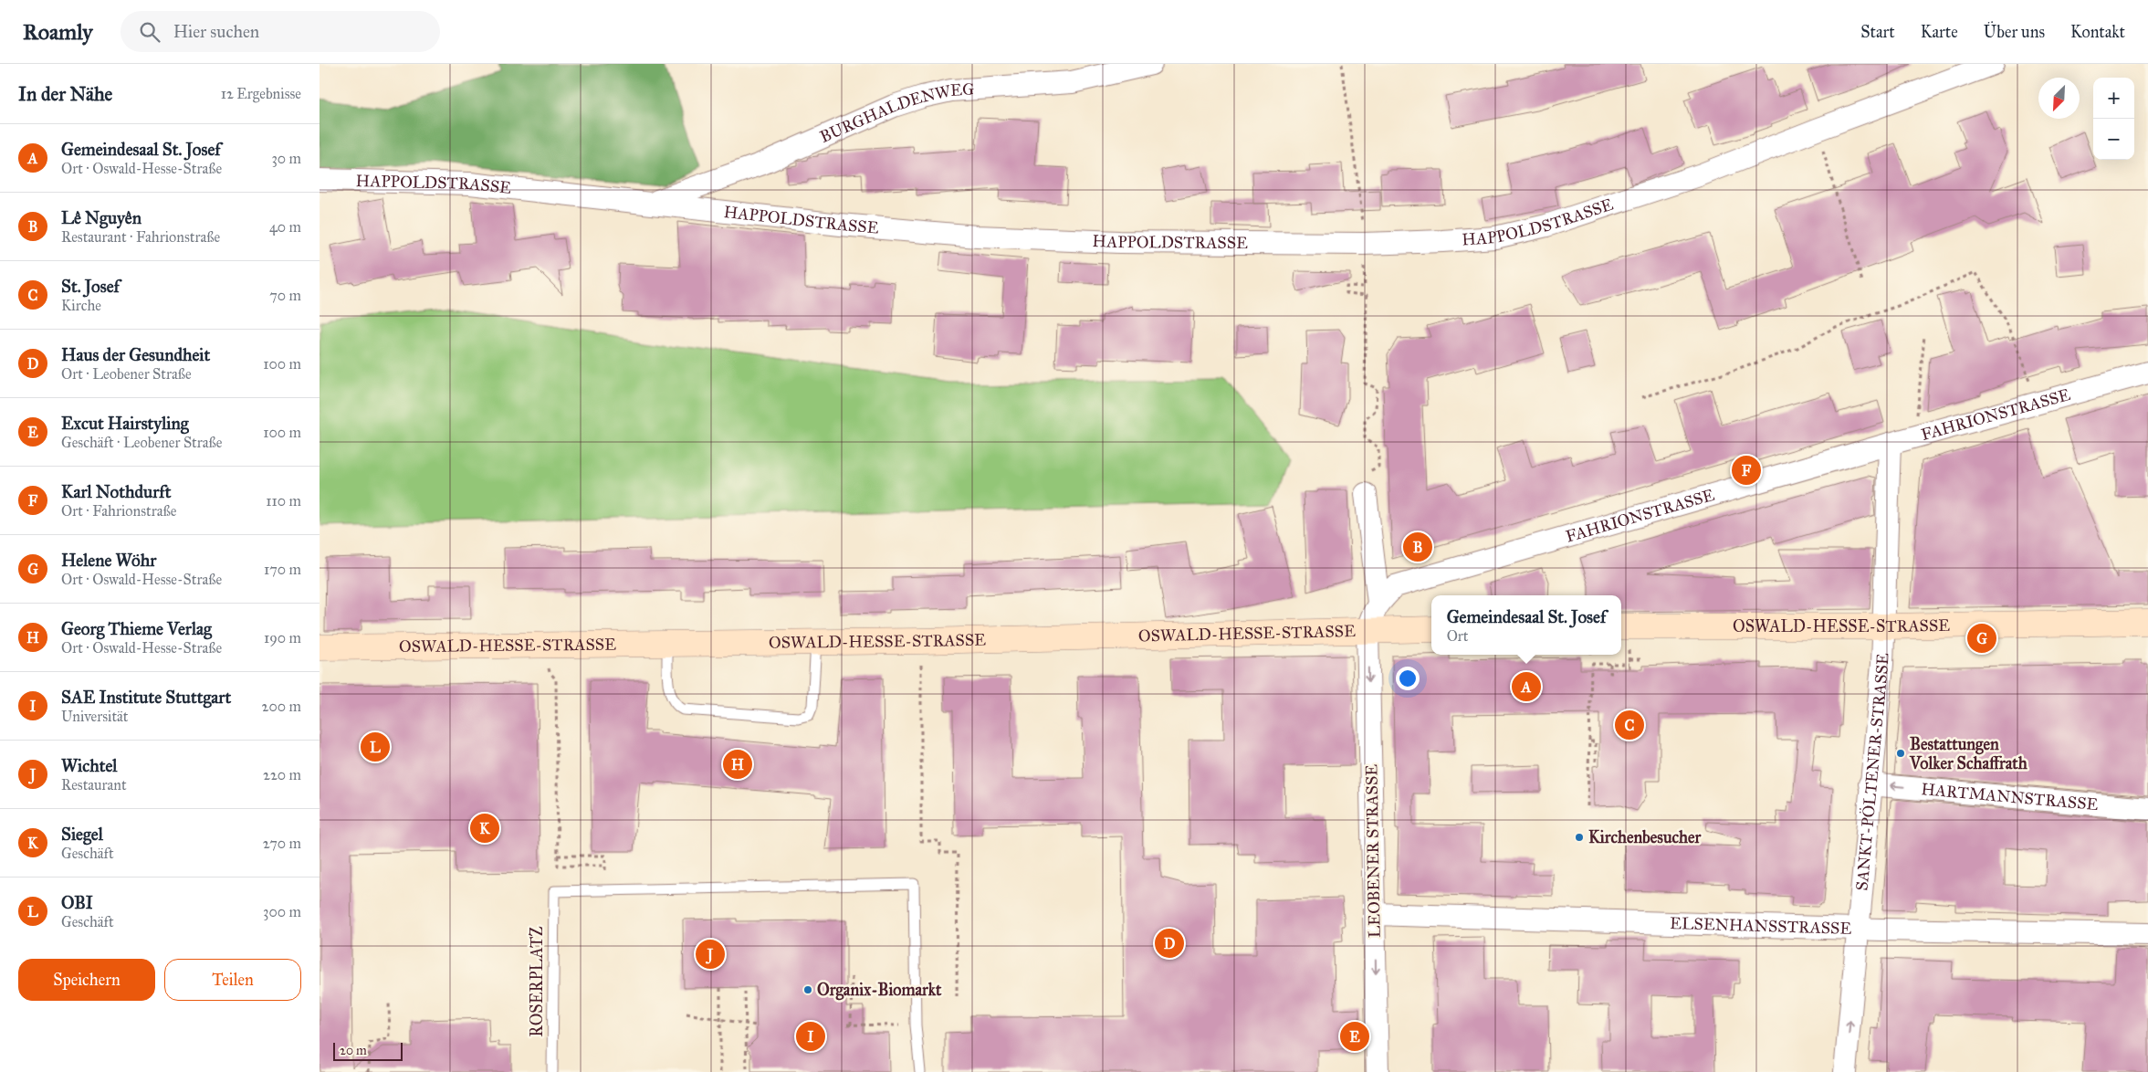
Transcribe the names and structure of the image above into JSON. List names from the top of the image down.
{
  "streets": {
    "street": [
      "BURGHALDENWEG",
      "HAPPOLDSTRASSE",
      "FAHRIONSTRASSE",
      "OSWALD-HESSE-STRASSE",
      "SANKT-PÖLTENER-STRASSE",
      "HARTMANNSTRASSE",
      "LEOBENER STRASSE",
      "ELSENHANSSTRASSE"
    ],
    "lane": ["ROSERPLATZ"]
  },
  "crossings": [
    ["BURGHALDENWEG", "HAPPOLDSTRASSE"],
    ["FAHRIONSTRASSE", "OSWALD-HESSE-STRASSE"],
    ["FAHRIONSTRASSE", "SANKT-PÖLTENER-STRASSE"],
    ["FAHRIONSTRASSE", "LEOBENER STRASSE"],
    ["OSWALD-HESSE-STRASSE", "SANKT-PÖLTENER-STRASSE"],
    ["OSWALD-HESSE-STRASSE", "LEOBENER STRASSE"],
    ["SANKT-PÖLTENER-STRASSE", "HARTMANNSTRASSE"],
    ["SANKT-PÖLTENER-STRASSE", "ELSENHANSSTRASSE"],
    ["LEOBENER STRASSE", "ELSENHANSSTRASSE"]
  ],
  "one_way": ["HARTMANNSTRASSE", "LEOBENER STRASSE"],
  "places": ["Bestattungen Volker Schaffrath", "Kirchenbesucher", "Organix-Biomarkt"],
  "scale_bar": "20 m",
  "north": "bottom left",
  "page": {
    "header": "Roamly",
    "search": "Hier suchen",
    "nav": [
      "Start",
      "Karte",
      "Über uns",
      "Kontakt"
    ],
    "heading": ["In der Nähe", "12 Ergebnisse"],
    "map_buttons": ["+", "−"],
    "list": [
      {
        "mark": "A",
        "name": "Gemeindesaal St. Josef",
        "note": "Ort · Oswald-Hesse-Straße",
        "value": "30 m"
      },
      {
        "mark": "B",
        "name": "Lê Nguyên",
        "note": "Restaurant · Fahrionstraße",
        "value": "40 m"
      },
      {
        "mark": "C",
        "name": "St. Josef",
        "note": "Kirche",
        "value": "70 m"
      },
      {
        "mark": "D",
        "name": "Haus der Gesundheit",
        "note": "Ort · Leobener Straße",
        "value": "100 m"
      },
      {
        "mark": "E",
        "name": "Excut Hairstyling",
        "note": "Geschäft · Leobener Straße",
        "value": "100 m"
      },
      {
        "mark": "F",
        "name": "Karl Nothdurft",
        "note": "Ort · Fahrionstraße",
        "value": "110 m"
      },
      {
        "mark": "G",
        "name": "Helene Wöhr",
        "note": "Ort · Oswald-Hesse-Straße",
        "value": "170 m"
      },
      {
        "mark": "H",
        "name": "Georg Thieme Verlag",
        "note": "Ort · Oswald-Hesse-Straße",
        "value": "190 m"
      },
      {
        "mark": "I",
        "name": "SAE Institute Stuttgart",
        "note": "Universität",
        "value": "200 m"
      },
      {
        "mark": "J",
        "name": "Wichtel",
        "note": "Restaurant",
        "value": "220 m"
      },
      {
        "mark": "K",
        "name": "Siegel",
        "note": "Geschäft",
        "value": "270 m"
      },
      {
        "mark": "L",
        "name": "OBI",
        "note": "Geschäft",
        "value": "300 m"
      }
    ],
    "pins": [
      "F",
      "B",
      "G",
      "A",
      "C",
      "L",
      "H",
      "K",
      "D",
      "J",
      "E",
      "I"
    ],
    "popup": ["Gemeindesaal St. Josef", "Ort"],
    "buttons": ["Speichern", "Teilen"],
    "scale": "20 m"
  }
}
